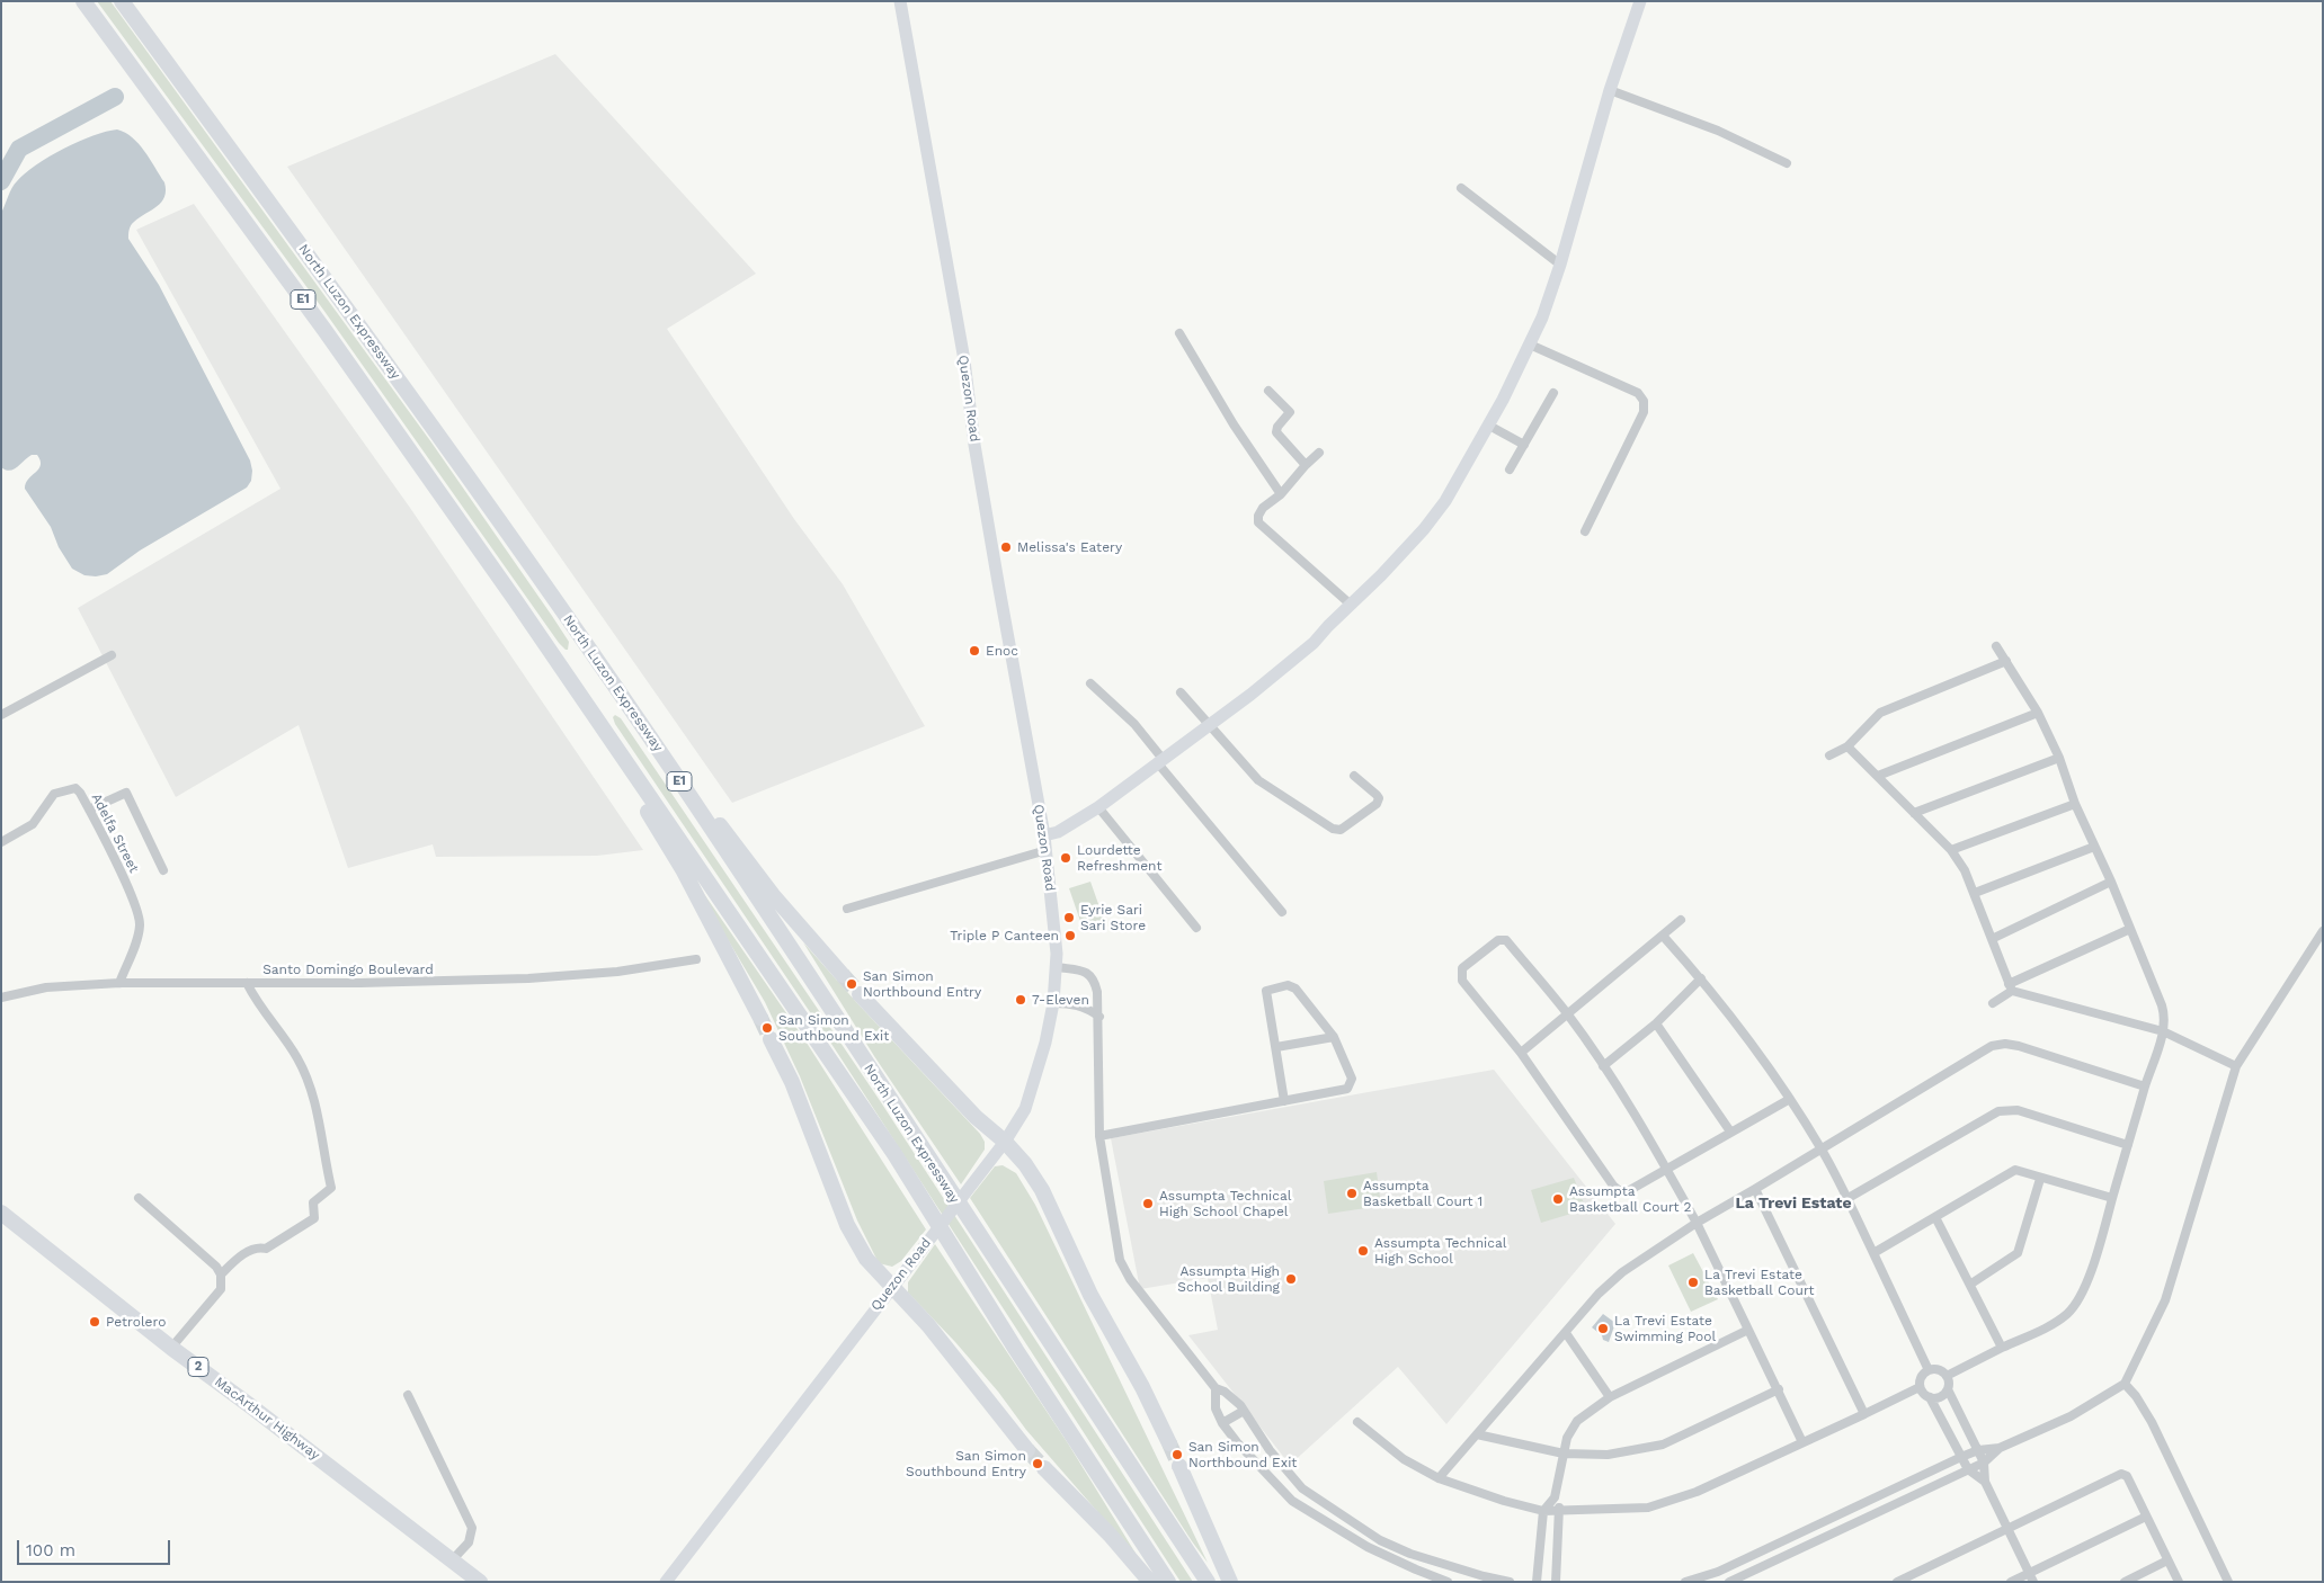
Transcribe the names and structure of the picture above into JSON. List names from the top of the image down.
{
  "streets": {
    "highway": [
      "E1",
      "North Luzon Expressway",
      "2",
      "MacArthur Highway"
    ],
    "main road": ["Quezon Road"],
    "street": ["Adelfa Street", "Santo Domingo Boulevard"]
  },
  "crossings": [
    ["Adelfa Street", "Santo Domingo Boulevard"]
  ],
  "districts": ["La Trevi Estate"],
  "places": [
    "Melissa's Eatery",
    "Enoc",
    "Lourdette Refreshment",
    "Eyrie Sari Sari Store",
    "Triple P Canteen",
    "San Simon Northbound Entry",
    "7-Eleven",
    "San Simon Southbound Exit",
    "Assumpta Basketball Court 1",
    "Assumpta Basketball Court 2",
    "Assumpta Technical High School Chapel",
    "Assumpta Technical High School",
    "Assumpta High School Building",
    "La Trevi Estate Basketball Court",
    "Petrolero",
    "La Trevi Estate Swimming Pool",
    "San Simon Northbound Exit",
    "San Simon Southbound Entry"
  ],
  "scale_bar": "100 m"
}
